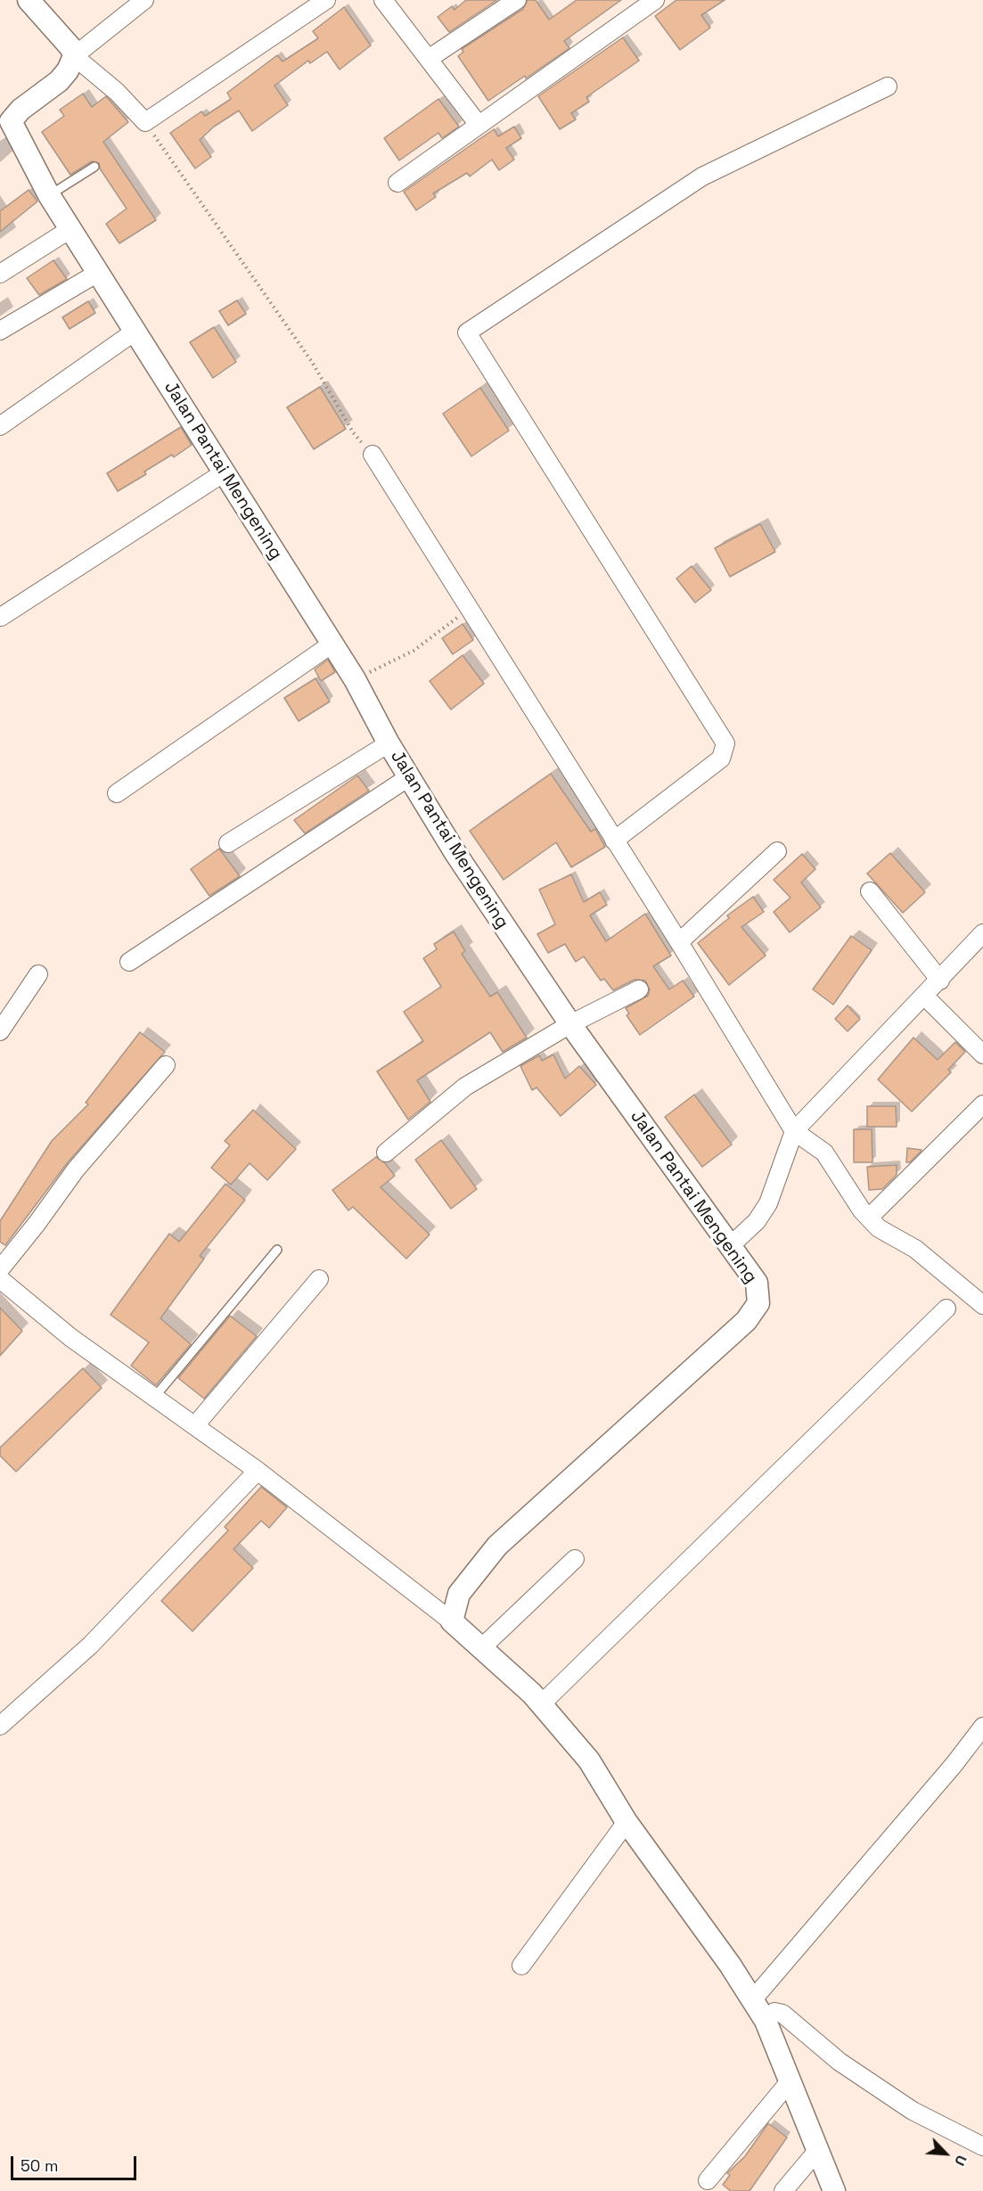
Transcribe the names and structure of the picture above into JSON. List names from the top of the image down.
{
  "streets": {
    "street": ["Jalan Pantai Mengening"]
  },
  "scale_bar": "50 m",
  "north": "bottom right"
}
